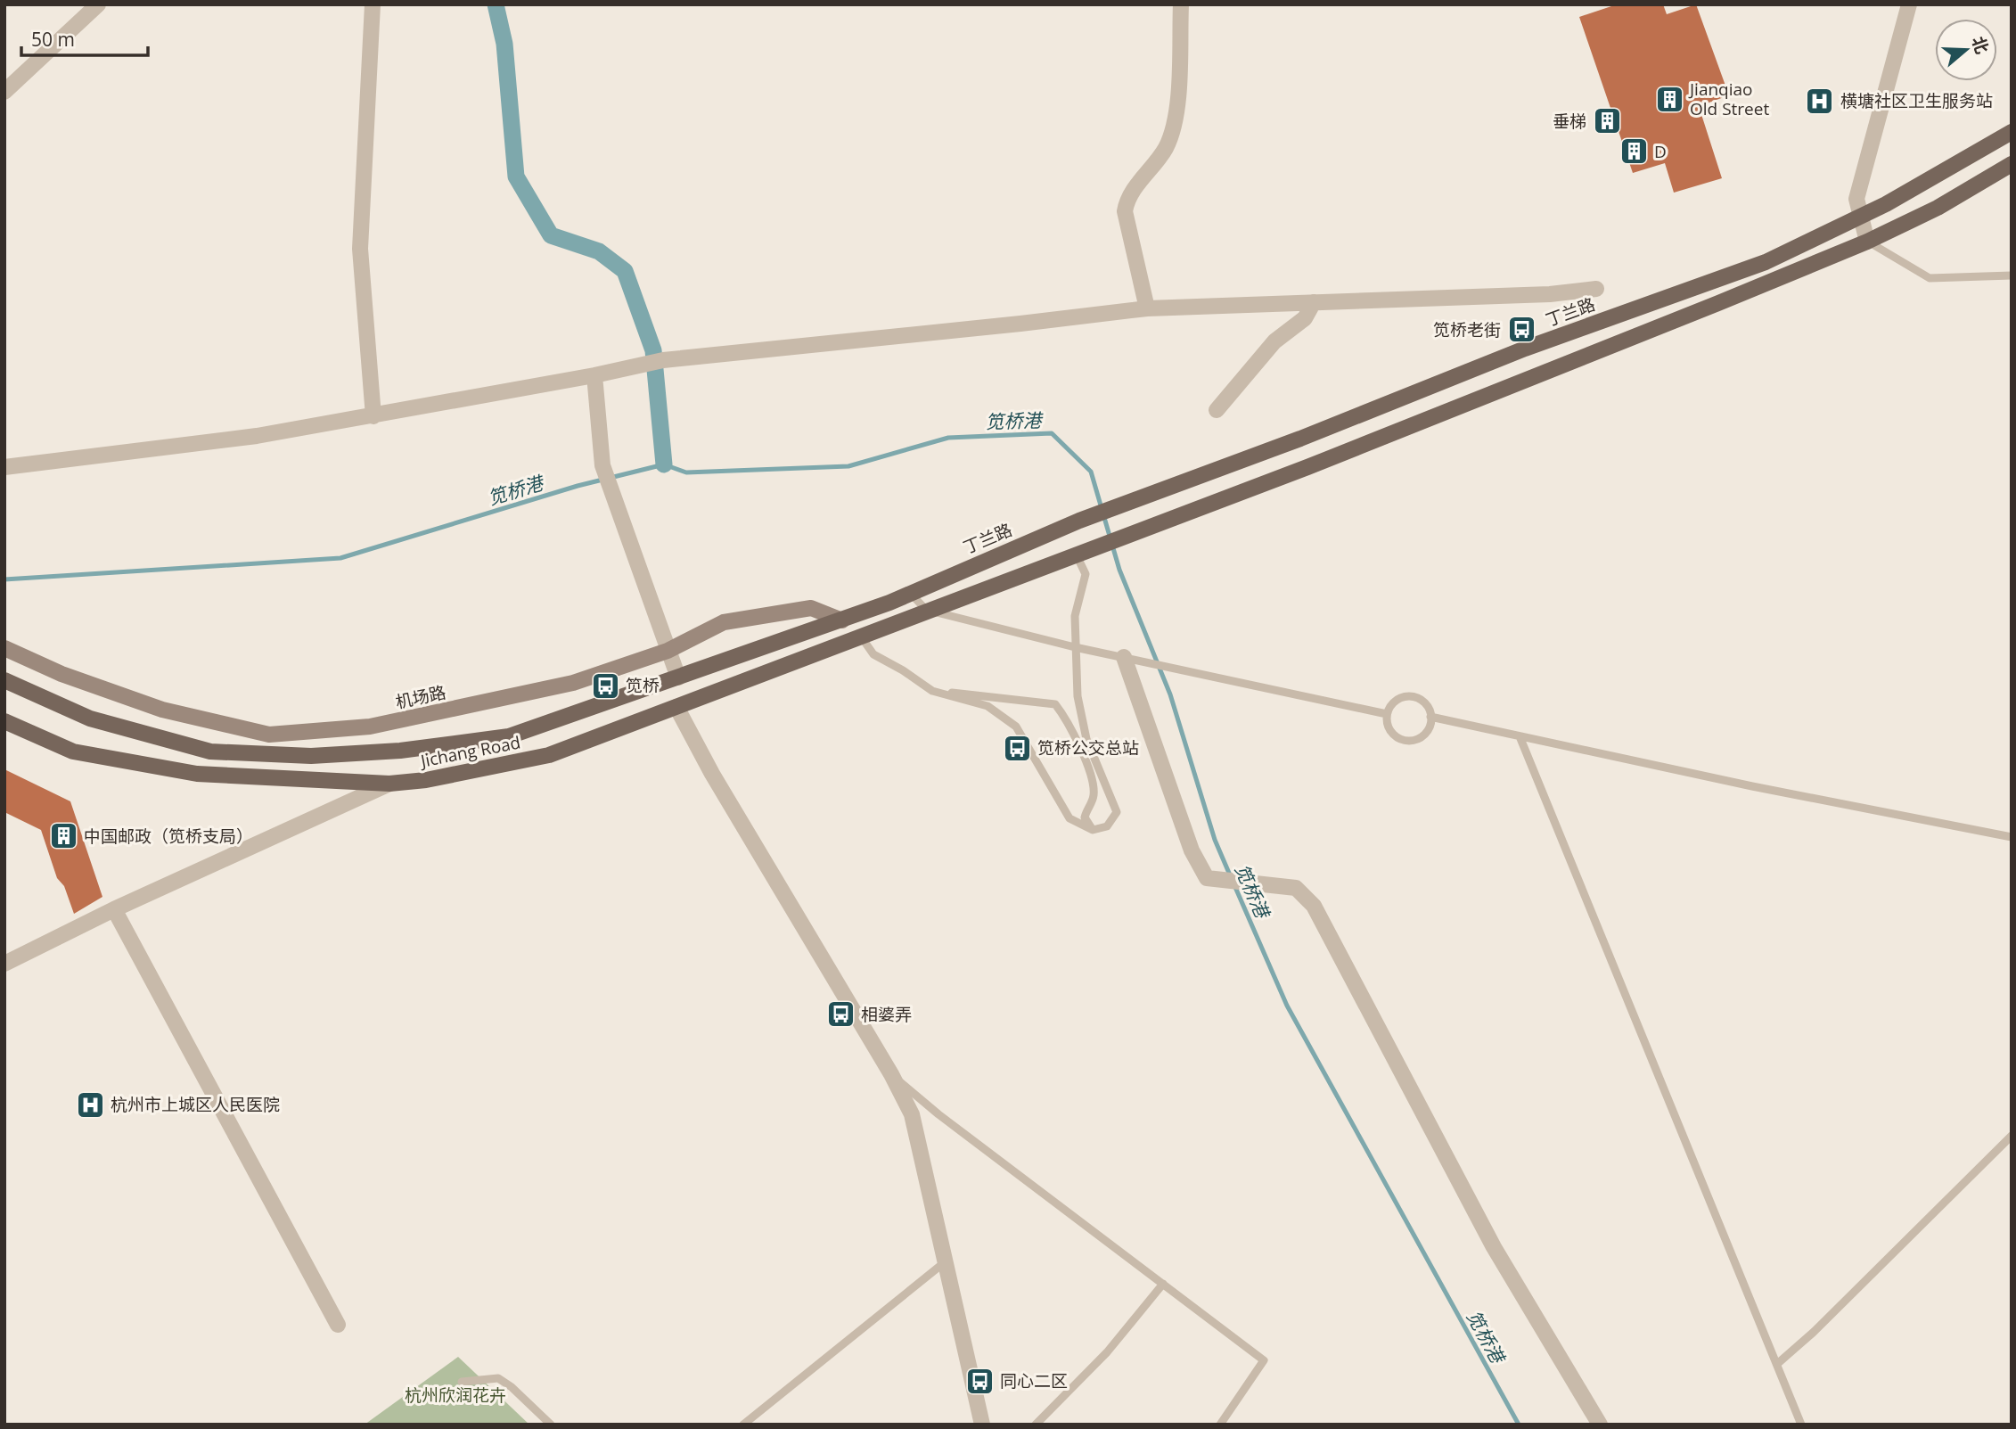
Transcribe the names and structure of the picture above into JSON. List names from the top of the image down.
{
  "streets": {
    "main road": ["丁兰路", "机场路", "Jichang Road"]
  },
  "water": ["笕桥港"],
  "parks": ["杭州欣润花卉"],
  "places": {
    "building": [
      "Jianqiao Old Street",
      "垂梯",
      "D",
      "中国邮政（笕桥支局）"
    ],
    "hospital": ["横塘社区卫生服务站", "杭州市上城区人民医院"],
    "bus stop": [
      "笕桥老街",
      "笕桥",
      "笕桥公交总站",
      "相婆弄",
      "同心二区"
    ]
  },
  "scale_bar": "50 m",
  "north": "right"
}
